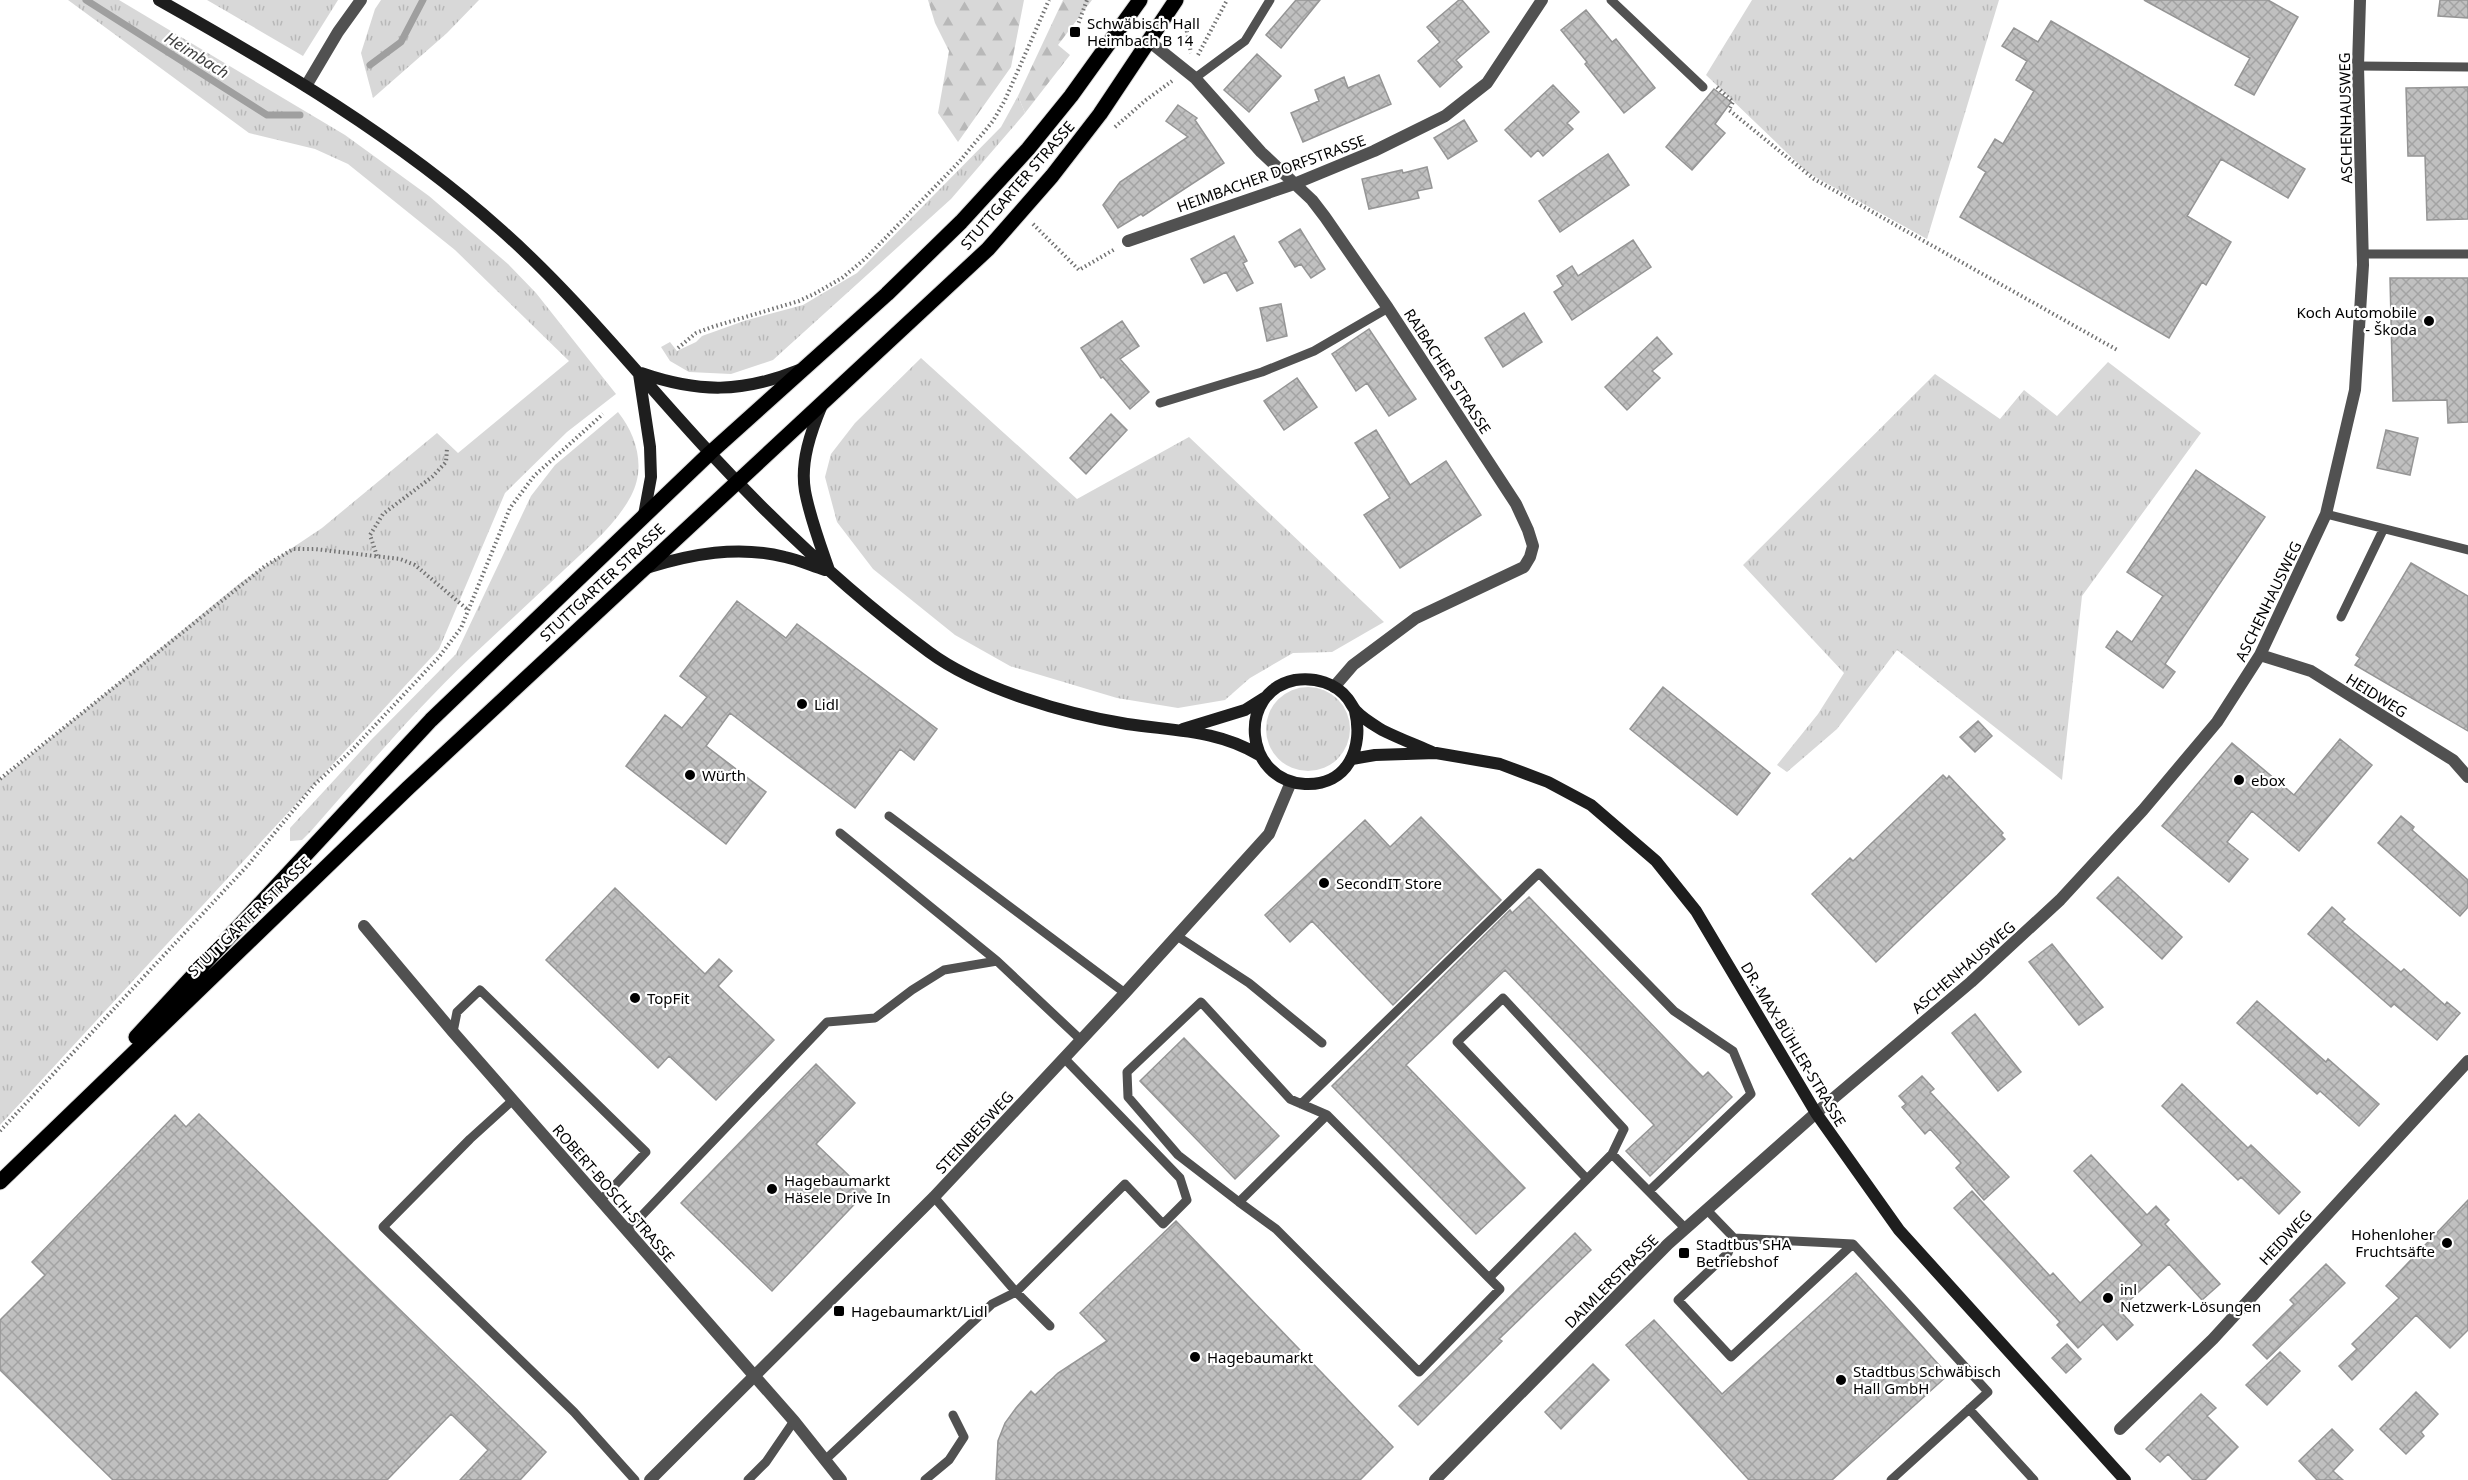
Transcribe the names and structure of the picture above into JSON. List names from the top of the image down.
{
  "streets": {
    "main road": ["STUTTGARTER STRASSE"],
    "street": [
      "ASCHENHAUSWEG",
      "HEIMBACHER DORFSTRASSE",
      "RAIBACHER STRASSE",
      "HEIDWEG",
      "DR.-MAX-BÜHLER-STRASSE",
      "STEINBEISWEG",
      "ROBERT-BOSCH-STRASSE",
      "DAIMLERSTRASSE"
    ]
  },
  "crossings": [
    ["ASCHENHAUSWEG", "HEIDWEG"],
    ["ASCHENHAUSWEG", "DR.-MAX-BÜHLER-STRASSE"],
    ["ASCHENHAUSWEG", "DAIMLERSTRASSE"],
    ["HEIMBACHER DORFSTRASSE", "RAIBACHER STRASSE"],
    ["STUTTGARTER STRASSE", "RAIBACHER STRASSE"],
    ["RAIBACHER STRASSE", "DR.-MAX-BÜHLER-STRASSE"],
    ["RAIBACHER STRASSE", "STEINBEISWEG"],
    ["DR.-MAX-BÜHLER-STRASSE", "STEINBEISWEG"],
    ["DR.-MAX-BÜHLER-STRASSE", "DAIMLERSTRASSE"],
    ["STEINBEISWEG", "ROBERT-BOSCH-STRASSE"]
  ],
  "water": ["Heimbach"],
  "places": {
    "transit": ["Schwäbisch Hall Heimbach B 14", "Stadtbus SHA Betriebshof", "Hagebaumarkt/Lidl"],
    "other": [
      "Koch Automobile - Škoda",
      "Lidl",
      "Würth",
      "ebox",
      "SecondIT Store",
      "TopFit",
      "Hagebaumarkt Häsele Drive In",
      "Hohenloher Fruchtsäfte",
      "inl Netzwerk-Lösungen",
      "Hagebaumarkt",
      "Stadtbus Schwäbisch Hall GmbH"
    ]
  }
}
